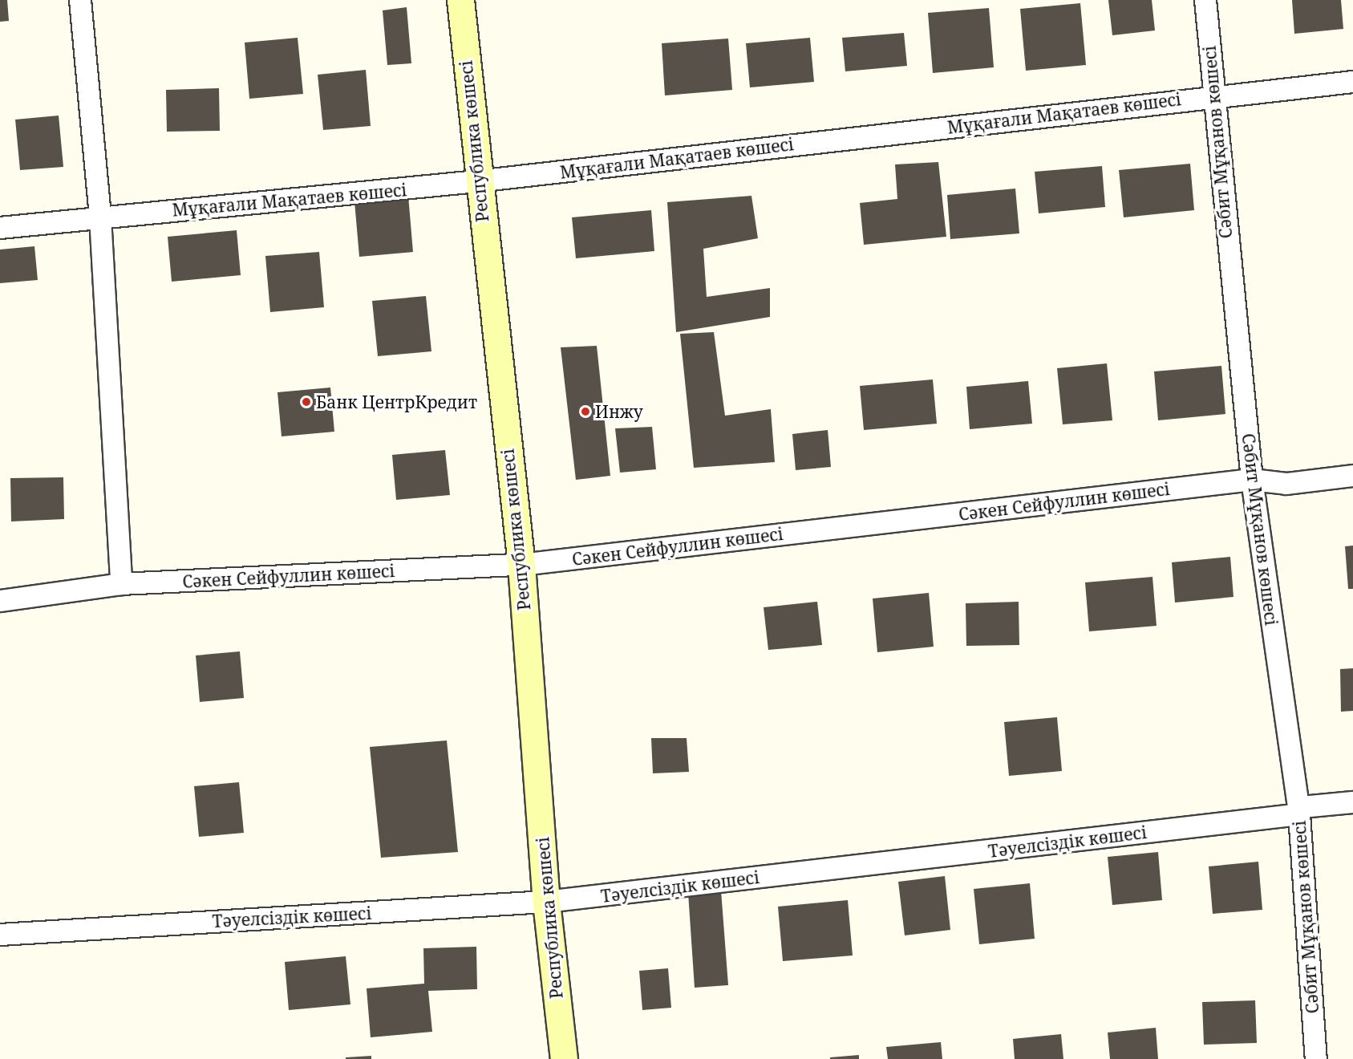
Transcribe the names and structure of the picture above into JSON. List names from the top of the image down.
{
  "streets": {
    "street": [
      "Мұқағали Мақатаев көшесі",
      "Республика көшесі",
      "Сәбит Мұқанов көшесі",
      "Сәкен Сейфуллин көшесі",
      "Тәуелсіздік көшесі"
    ]
  },
  "crossings": [
    ["Мұқағали Мақатаев көшесі", "Республика көшесі"],
    ["Мұқағали Мақатаев көшесі", "Сәбит Мұқанов көшесі"],
    ["Республика көшесі", "Сәкен Сейфуллин көшесі"],
    ["Республика көшесі", "Тәуелсіздік көшесі"],
    ["Сәбит Мұқанов көшесі", "Сәкен Сейфуллин көшесі"],
    ["Сәбит Мұқанов көшесі", "Тәуелсіздік көшесі"]
  ],
  "places": ["Банк ЦентрКредит", "Инжу"]
}
